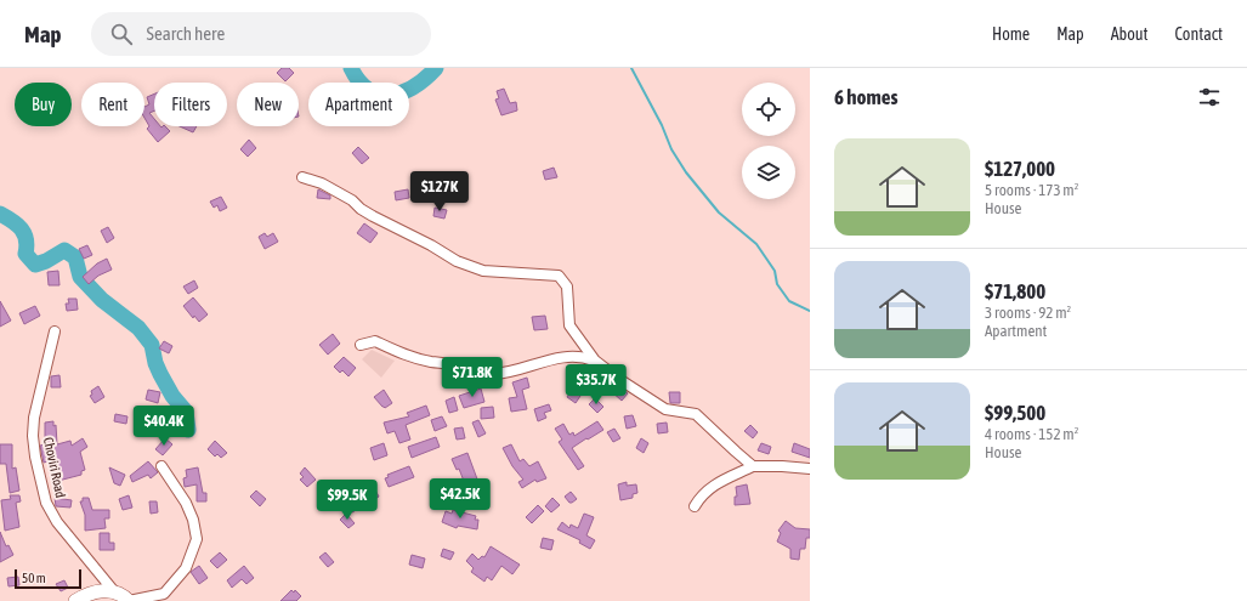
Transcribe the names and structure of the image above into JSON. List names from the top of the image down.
{
  "streets": {
    "street": ["Choviri Road"]
  },
  "scale_bar": "50 m",
  "page": {
    "header": "Map",
    "search": "Search here",
    "nav": [
      "Home",
      "Map",
      "About",
      "Contact"
    ],
    "heading": "6 homes",
    "chip": [
      "Buy",
      "Rent",
      "Filters",
      "New",
      "Apartment"
    ],
    "list": [
      {
        "name": "$127,000",
        "note": "5 rooms · 173 m² · House"
      },
      {
        "name": "$71,800",
        "note": "3 rooms · 92 m² · Apartment"
      },
      {
        "name": "$99,500",
        "note": "4 rooms · 152 m² · House"
      }
    ],
    "price": [
      "$127K",
      "$71.8K",
      "$35.7K",
      "$40.4K",
      "$42.5K",
      "$99.5K"
    ],
    "scale": "50 m"
  }
}
